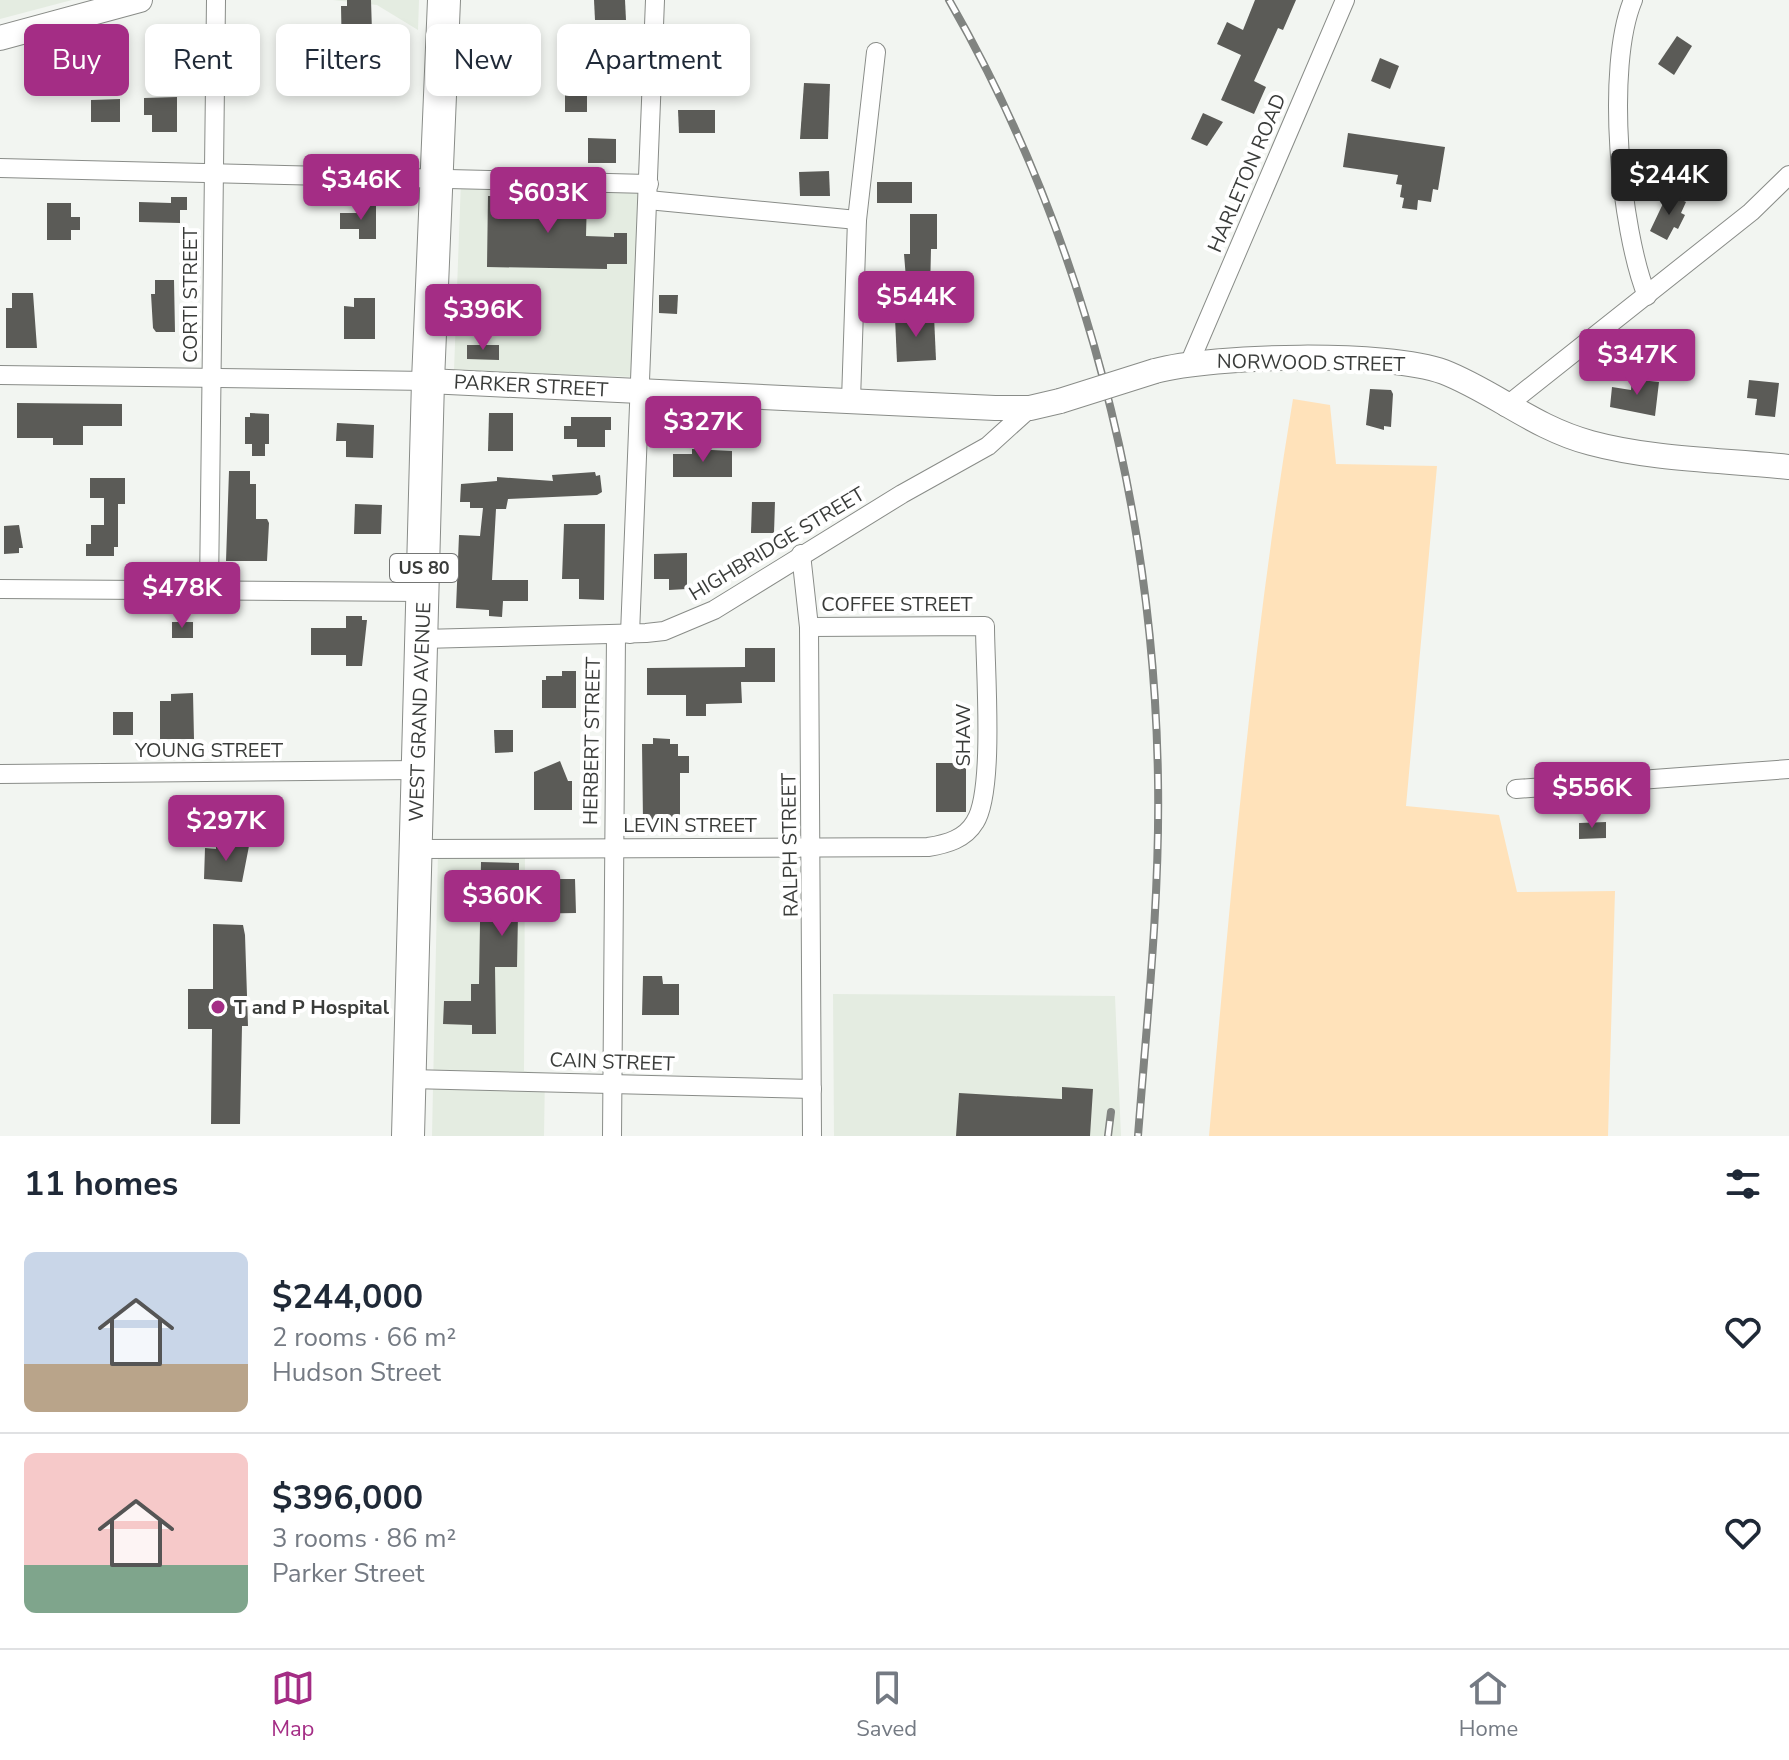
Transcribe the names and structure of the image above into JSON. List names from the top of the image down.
{
  "streets": {
    "highway": ["US 80", "WEST GRAND AVENUE"],
    "street": [
      "HARLETON ROAD",
      "CORTI STREET",
      "NORWOOD STREET",
      "PARKER STREET",
      "HIGHBRIDGE STREET",
      "COFFEE STREET",
      "SHAW",
      "HERBERT STREET",
      "YOUNG STREET",
      "LEVIN STREET",
      "RALPH STREET",
      "CAIN STREET"
    ]
  },
  "crossings": [
    ["HARLETON ROAD", "NORWOOD STREET"],
    ["CORTI STREET", "PARKER STREET"],
    ["NORWOOD STREET", "PARKER STREET"],
    ["PARKER STREET", "HIGHBRIDGE STREET"],
    ["PARKER STREET", "WEST GRAND AVENUE"],
    ["PARKER STREET", "HERBERT STREET"],
    ["HIGHBRIDGE STREET", "WEST GRAND AVENUE"],
    ["HIGHBRIDGE STREET", "HERBERT STREET"],
    ["HIGHBRIDGE STREET", "RALPH STREET"],
    ["COFFEE STREET", "SHAW"],
    ["COFFEE STREET", "RALPH STREET"],
    ["WEST GRAND AVENUE", "YOUNG STREET"],
    ["WEST GRAND AVENUE", "LEVIN STREET"],
    ["WEST GRAND AVENUE", "CAIN STREET"],
    ["SHAW", "LEVIN STREET"],
    ["HERBERT STREET", "LEVIN STREET"],
    ["HERBERT STREET", "CAIN STREET"],
    ["LEVIN STREET", "RALPH STREET"],
    ["RALPH STREET", "CAIN STREET"]
  ],
  "places": ["T and P Hospital"],
  "page": {
    "chip": [
      "Buy",
      "Rent",
      "Filters",
      "New",
      "Apartment"
    ],
    "price": [
      "$244K",
      "$346K",
      "$603K",
      "$544K",
      "$396K",
      "$347K",
      "$327K",
      "$478K",
      "$556K",
      "$297K",
      "$360K"
    ],
    "heading": "11 homes",
    "list": [
      {
        "name": "$244,000",
        "note": "2 rooms · 66 m² · Hudson Street"
      },
      {
        "name": "$396,000",
        "note": "3 rooms · 86 m² · Parker Street"
      }
    ],
    "tabs": ["Map", "Saved", "Home"]
  }
}
